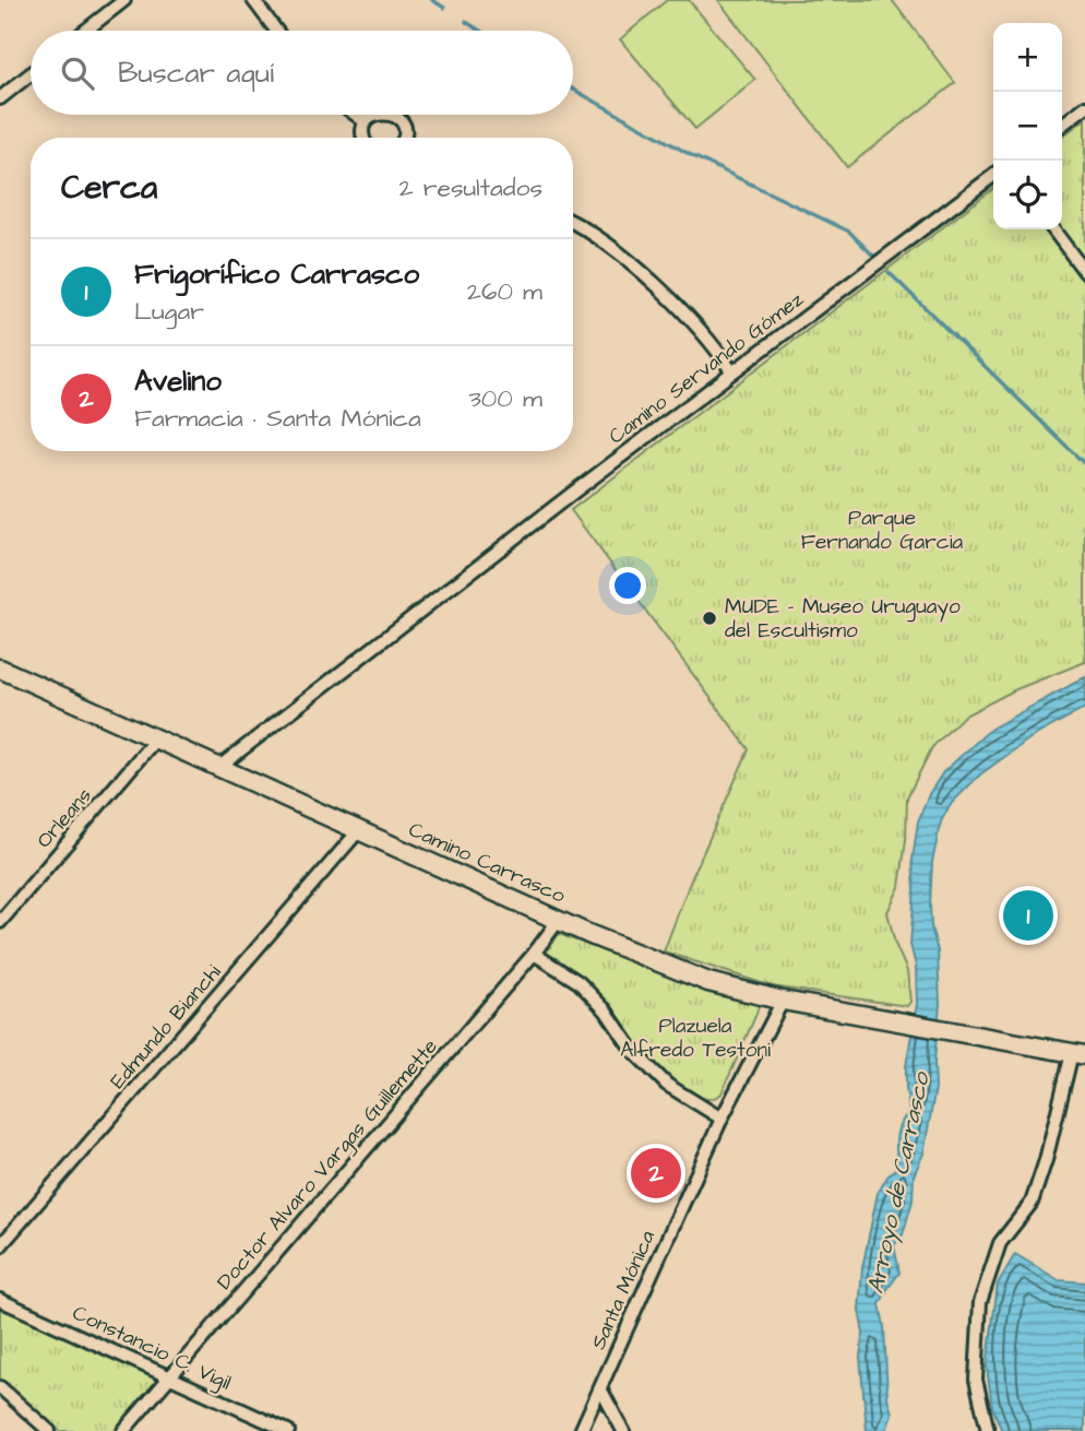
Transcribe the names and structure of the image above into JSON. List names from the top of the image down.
{
  "streets": {
    "main road": ["Camino Carrasco"],
    "street": [
      "Camino Servando Gómez",
      "Orleans",
      "Edmundo Bianchi",
      "Doctor Alvaro Vargas Guillemette",
      "Santa Mónica",
      "Constancio C. Vigil"
    ]
  },
  "crossings": [
    ["Camino Servando Gómez", "Camino Carrasco"],
    ["Orleans", "Camino Carrasco"],
    ["Camino Carrasco", "Edmundo Bianchi"],
    ["Camino Carrasco", "Doctor Alvaro Vargas Guillemette"],
    ["Camino Carrasco", "Santa Mónica"],
    ["Doctor Alvaro Vargas Guillemette", "Constancio C. Vigil"]
  ],
  "water": ["Arroyo de Carrasco"],
  "parks": ["Parque Fernando Garcia", "Plazuela Alfredo Testoni"],
  "places": ["MUDE - Museo Uruguayo del Escultismo"],
  "page": {
    "map_buttons": ["+", "−"],
    "search": "Buscar aquí",
    "heading": ["Cerca", "2 resultados"],
    "list": [
      {
        "mark": "1",
        "name": "Frigorífico Carrasco",
        "note": "Lugar",
        "value": "260 m"
      },
      {
        "mark": "2",
        "name": "Avelino",
        "note": "Farmacia · Santa Mónica",
        "value": "300 m"
      }
    ],
    "pins": ["1", "2"]
  }
}
